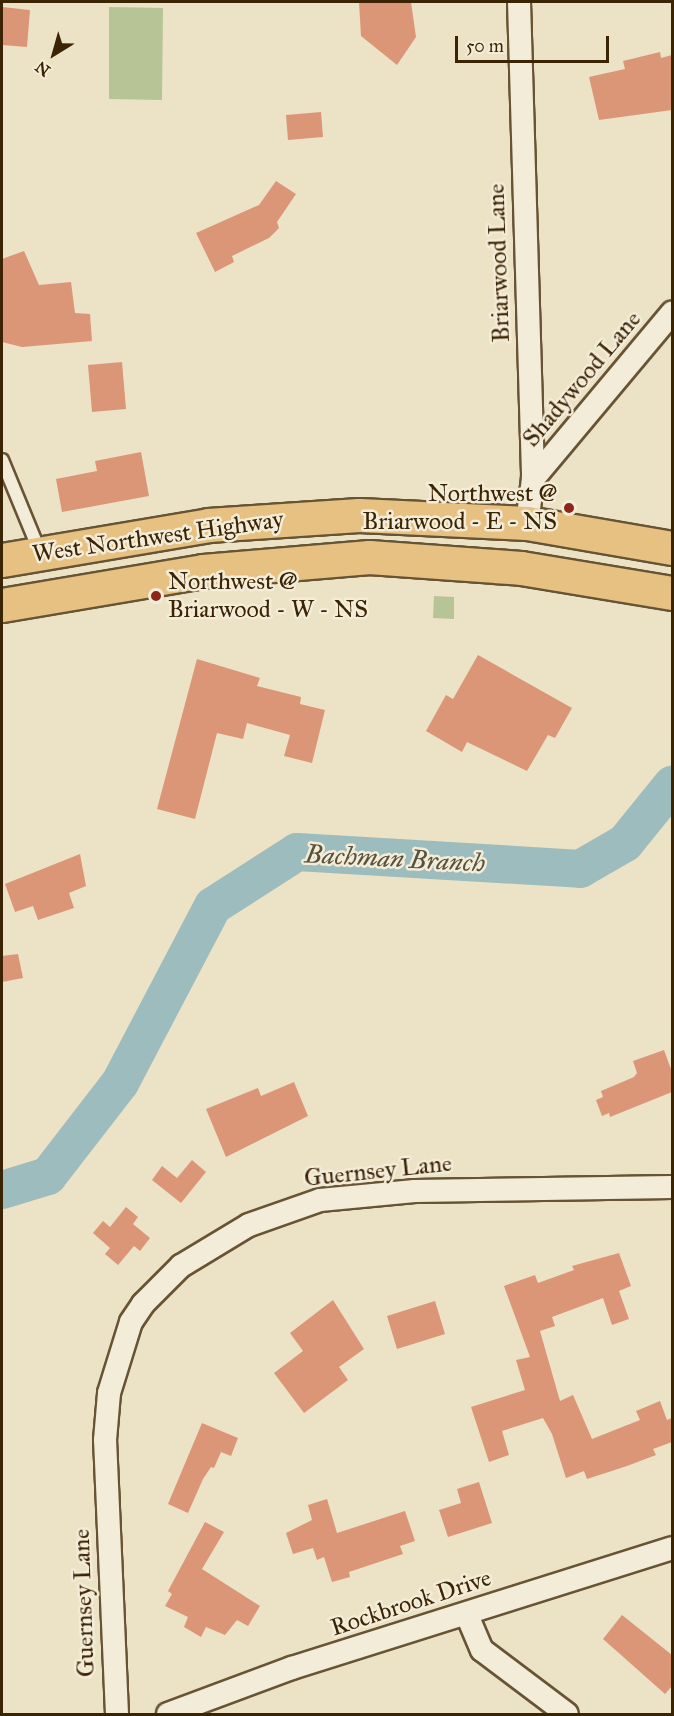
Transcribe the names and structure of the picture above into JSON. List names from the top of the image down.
{
  "streets": {
    "main road": ["West Northwest Highway"],
    "street": [
      "Briarwood Lane",
      "Shadywood Lane",
      "Guernsey Lane",
      "Rockbrook Drive"
    ]
  },
  "crossings": [
    ["Briarwood Lane", "Shadywood Lane"],
    ["Briarwood Lane", "West Northwest Highway"]
  ],
  "water": ["Bachman Branch"],
  "places": ["Northwest @ Briarwood - E - NS", "Northwest @ Briarwood - W - NS"],
  "scale_bar": "50 m",
  "north": "bottom left"
}
